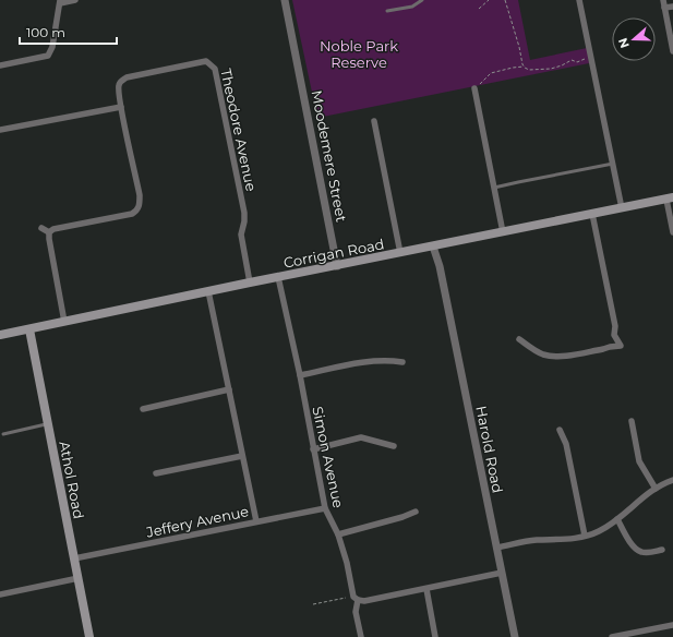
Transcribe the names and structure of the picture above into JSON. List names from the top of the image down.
{
  "streets": {
    "main road": ["Corrigan Road", "Athol Road"],
    "street": [
      "Theodore Avenue",
      "Moodemere Street",
      "Harold Road",
      "Simon Avenue",
      "Jeffery Avenue"
    ]
  },
  "crossings": [
    ["Theodore Avenue", "Corrigan Road"],
    ["Moodemere Street", "Corrigan Road"],
    ["Corrigan Road", "Harold Road"],
    ["Corrigan Road", "Simon Avenue"],
    ["Corrigan Road", "Athol Road"],
    ["Simon Avenue", "Jeffery Avenue"],
    ["Athol Road", "Jeffery Avenue"]
  ],
  "parks": ["Noble Park Reserve"],
  "scale_bar": "100 m",
  "north": "left"
}
